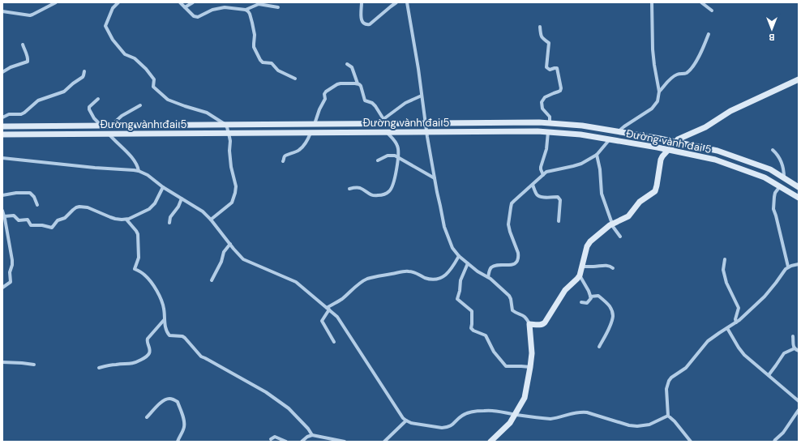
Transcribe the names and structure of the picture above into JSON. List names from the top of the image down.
{
  "streets": {
    "main road": ["Đường vành đai 5"]
  },
  "north": "bottom"
}
